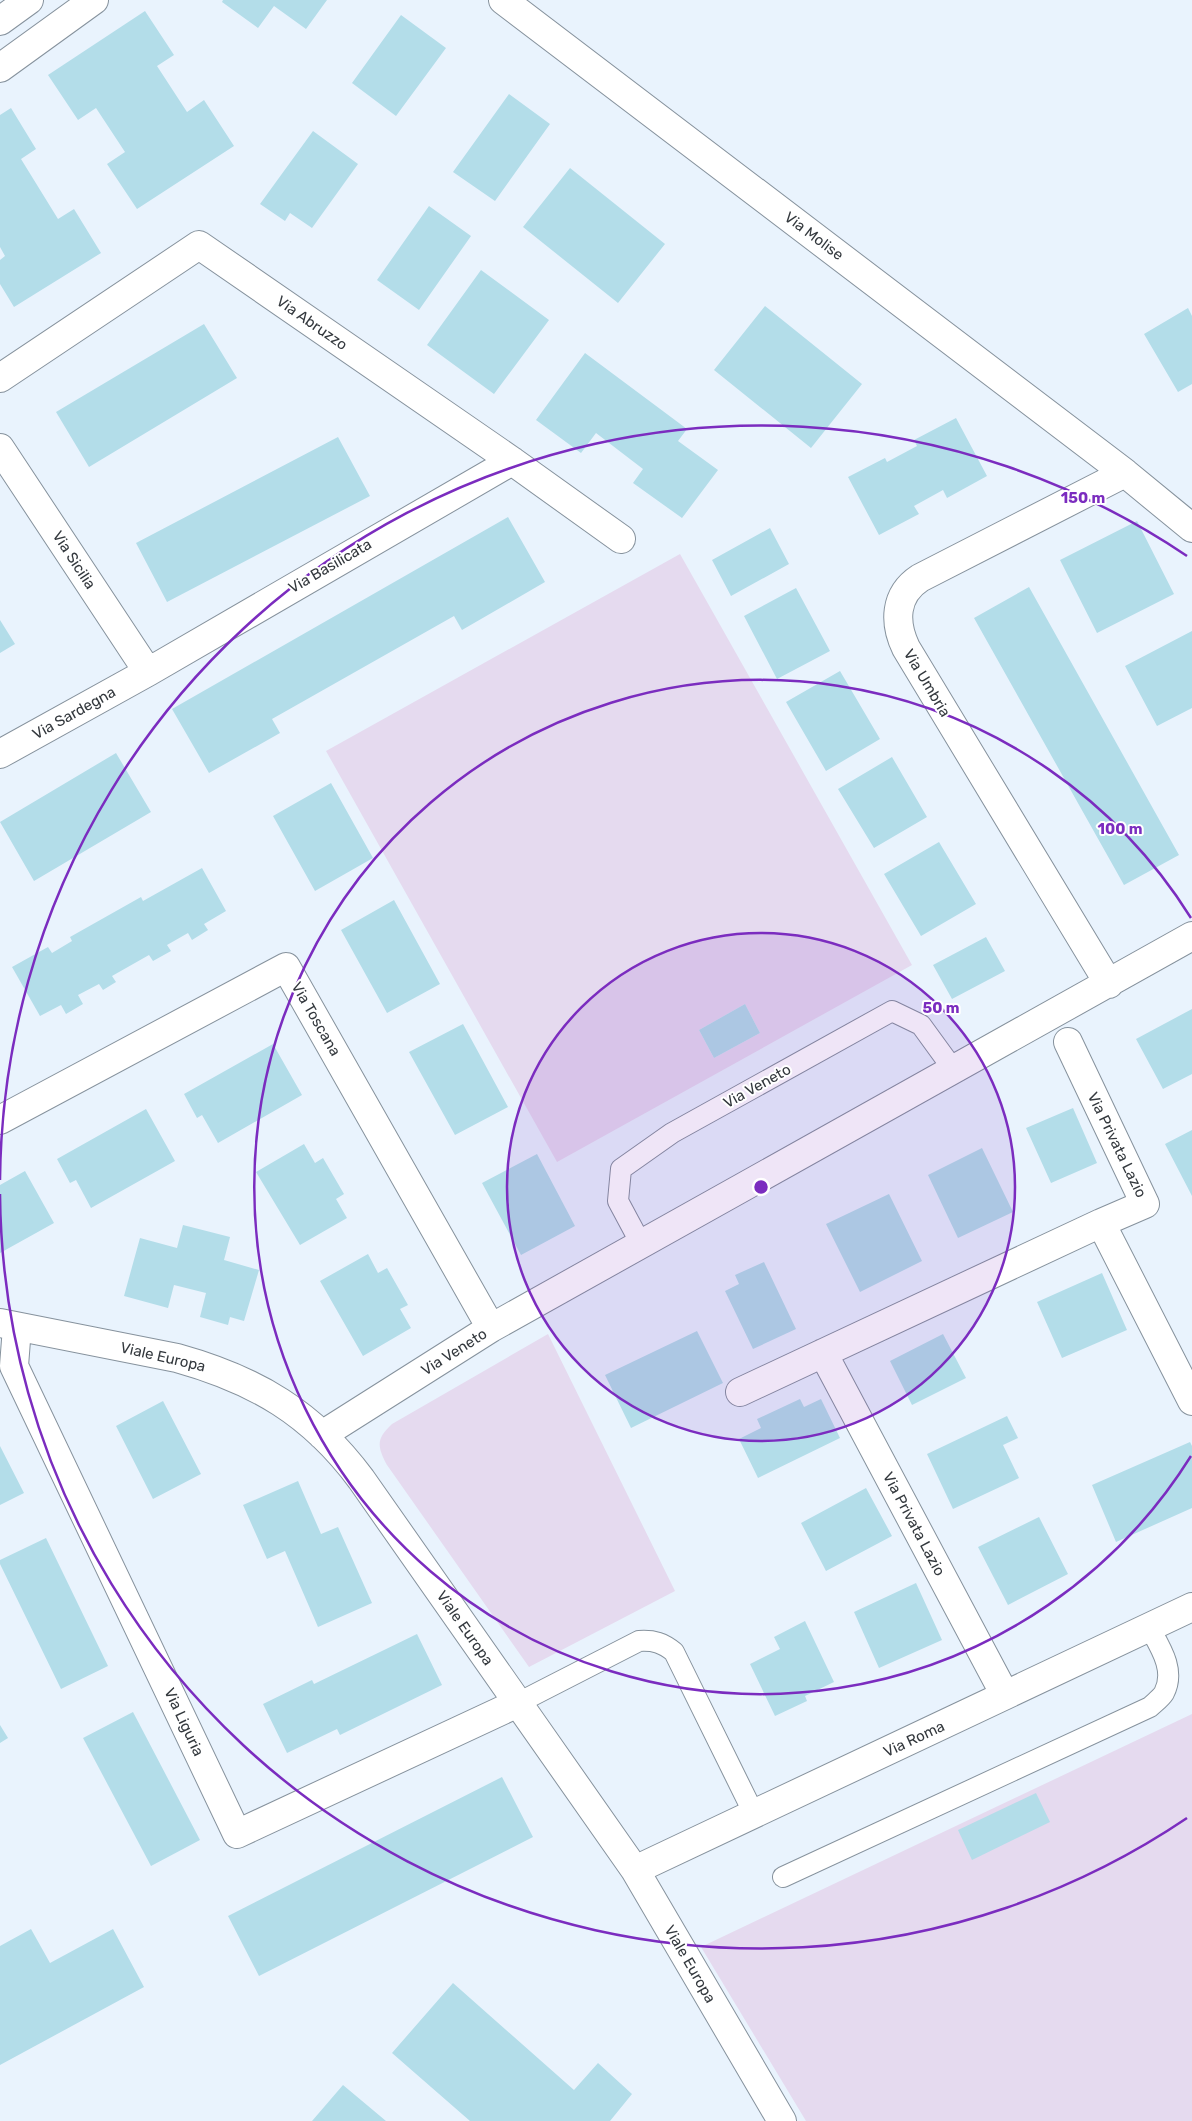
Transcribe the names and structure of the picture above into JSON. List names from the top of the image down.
{
  "streets": {
    "street": [
      "Via Molise",
      "Via Abruzzo",
      "Via Sicilia",
      "Via Basilicata",
      "Via Umbria",
      "Via Sardegna",
      "Via Toscana",
      "Via Veneto",
      "Via Privata Lazio",
      "Viale Europa",
      "Via Liguria",
      "Via Roma"
    ]
  },
  "crossings": [
    ["Via Molise", "Via Umbria"],
    ["Via Abruzzo", "Via Basilicata"],
    ["Via Sicilia", "Via Basilicata"],
    ["Via Sicilia", "Via Sardegna"],
    ["Via Basilicata", "Via Sardegna"],
    ["Via Umbria", "Via Veneto"],
    ["Via Toscana", "Via Veneto"],
    ["Via Veneto", "Viale Europa"],
    ["Via Privata Lazio", "Via Roma"],
    ["Viale Europa", "Via Liguria"],
    ["Viale Europa", "Via Roma"]
  ],
  "rings": ["150 m", "100 m", "50 m"]
}
